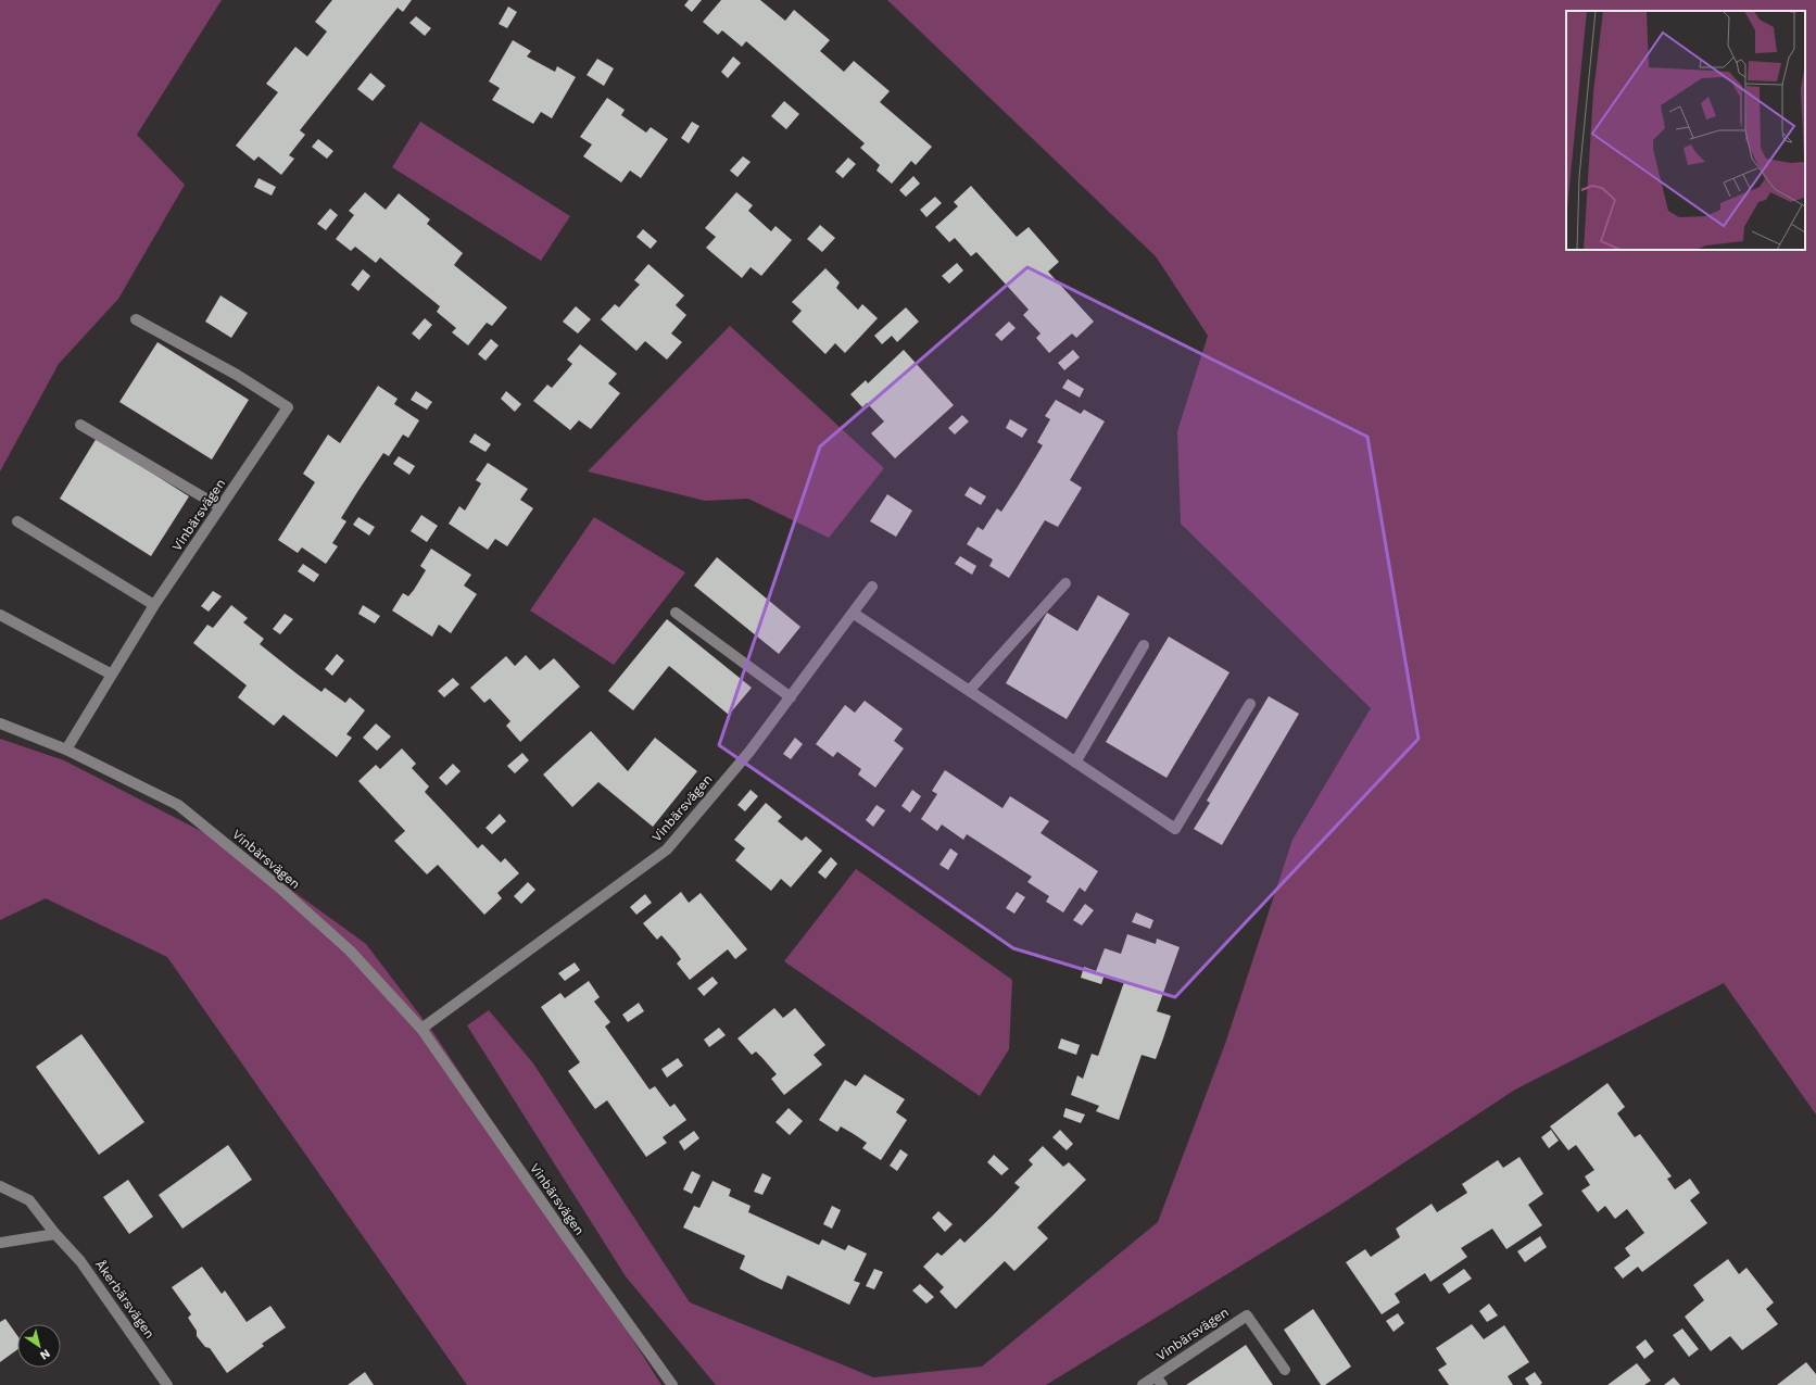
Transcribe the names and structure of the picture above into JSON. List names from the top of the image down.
{
  "streets": {
    "street": ["Vinbärsvägen", "Åkerbärsvägen"]
  },
  "north": "bottom right"
}
